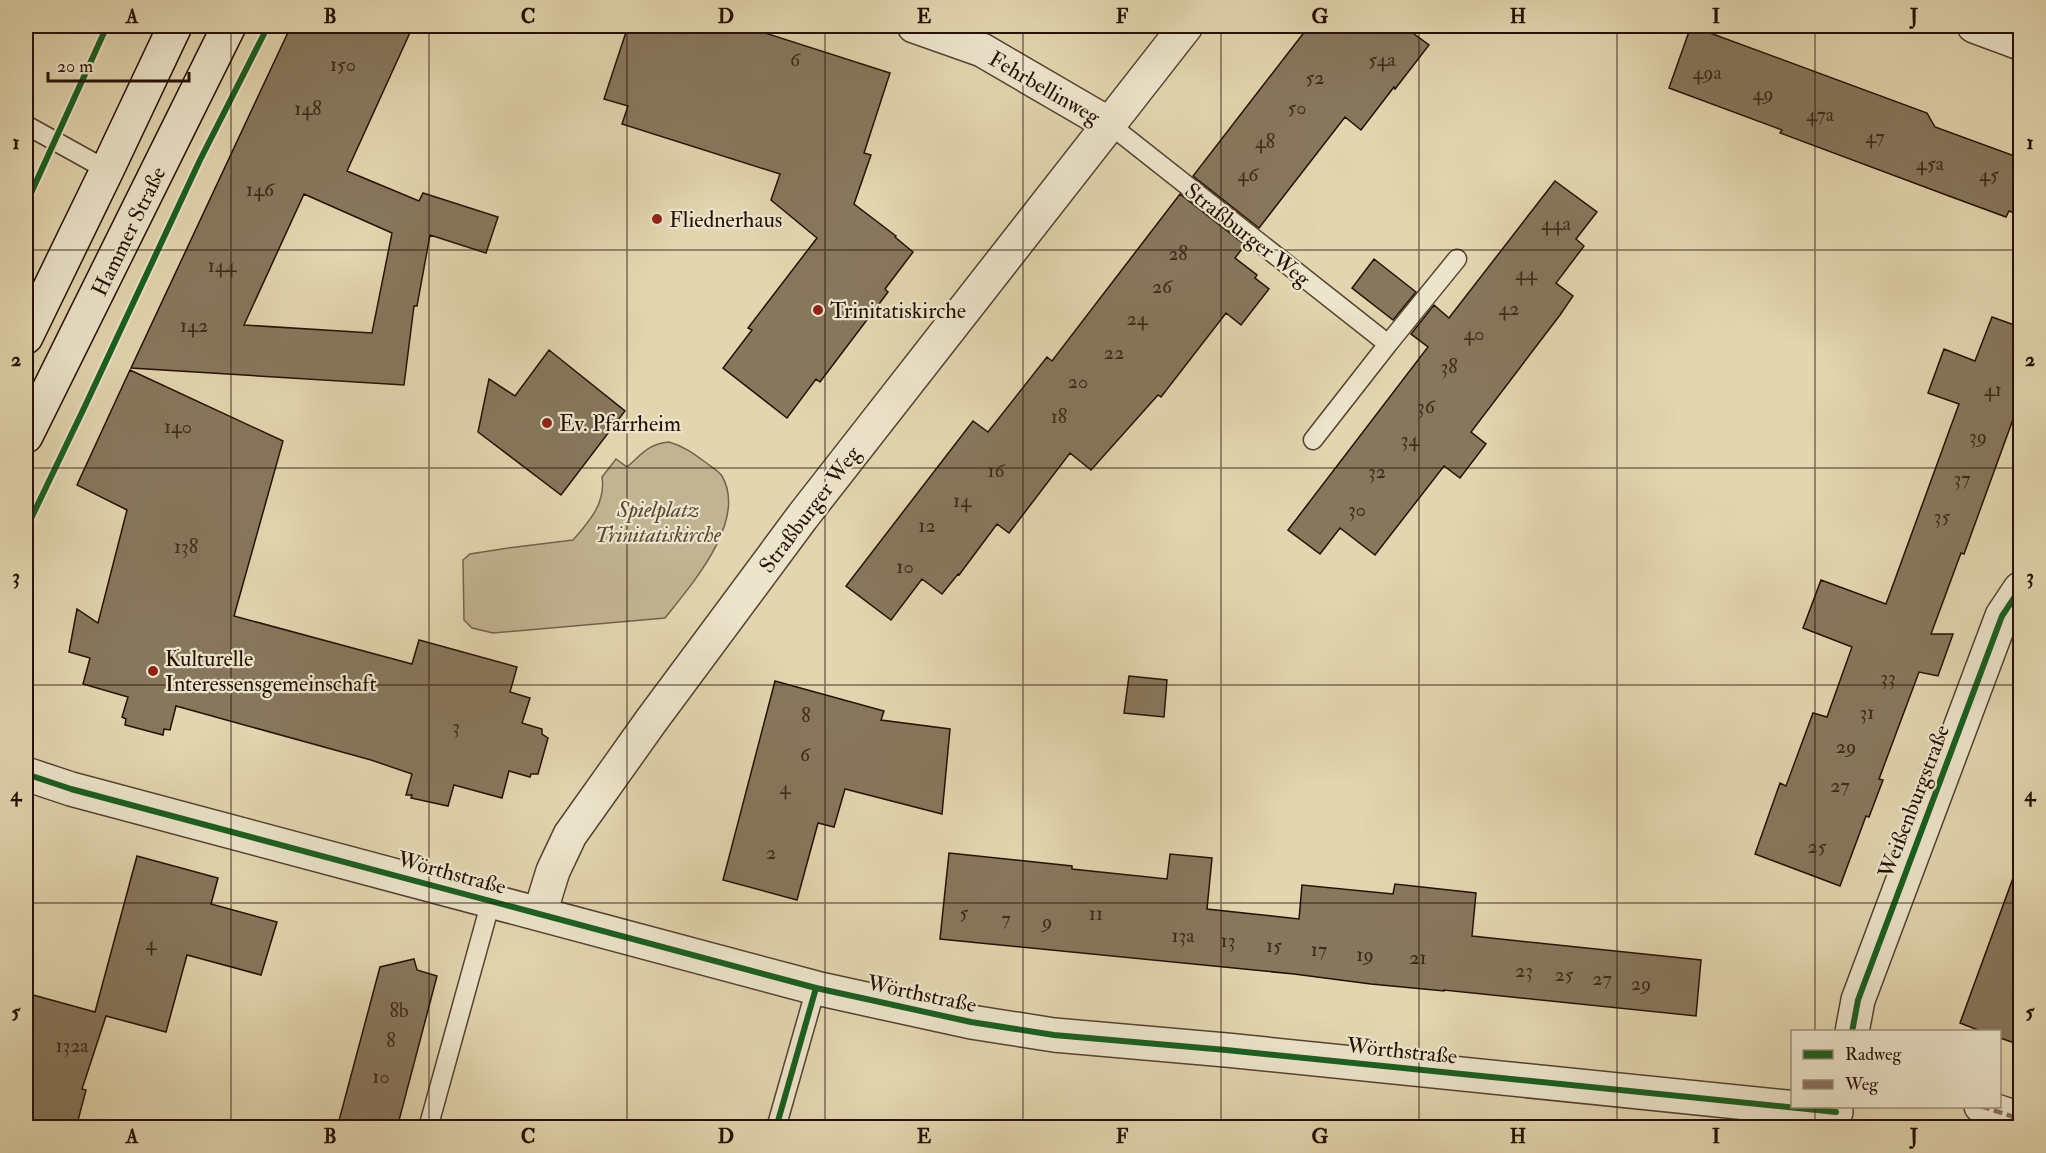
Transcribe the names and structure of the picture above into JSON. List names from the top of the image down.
{
  "streets": {
    "street": [
      "Fehrbellinweg",
      "Hammer Straße",
      "Straßburger Weg",
      "Weißenburgstraße",
      "Wörthstraße"
    ]
  },
  "crossings": [
    ["Fehrbellinweg", "Straßburger Weg"],
    ["Straßburger Weg", "Wörthstraße"]
  ],
  "parks": ["Spielplatz Trinitatiskirche"],
  "places": [
    "Fliednerhaus",
    "Trinitatiskirche",
    "Ev. Pfarrheim",
    "Kulturelle Interessensgemeinschaft"
  ],
  "house_numbers": [
    "6",
    "54a",
    "150",
    "49a",
    "52",
    "49",
    "50",
    "148",
    "47a",
    "47",
    "48",
    "45a",
    "46",
    "45",
    "146",
    "44a",
    "28",
    "144",
    "44",
    "26",
    "42",
    "24",
    "142",
    "40",
    "22",
    "38",
    "20",
    "41",
    "36",
    "18",
    "140",
    "39",
    "34",
    "16",
    "32",
    "37",
    "14",
    "30",
    "35",
    "12",
    "138",
    "10",
    "33",
    "31",
    "8",
    "3",
    "29",
    "6",
    "27",
    "4",
    "25",
    "2",
    "5",
    "11",
    "7",
    "9",
    "13a",
    "13",
    "4",
    "15",
    "17",
    "19",
    "21",
    "23",
    "25",
    "27",
    "29",
    "8b",
    "8",
    "132a",
    "10"
  ],
  "legend": ["Radweg", "Weg"],
  "scale_bar": "20 m",
  "grid": {
    "columns": [
      "A",
      "B",
      "C",
      "D",
      "E",
      "F",
      "G",
      "H",
      "I",
      "J"
    ],
    "rows": [
      "1",
      "2",
      "3",
      "4",
      "5"
    ]
  }
}
